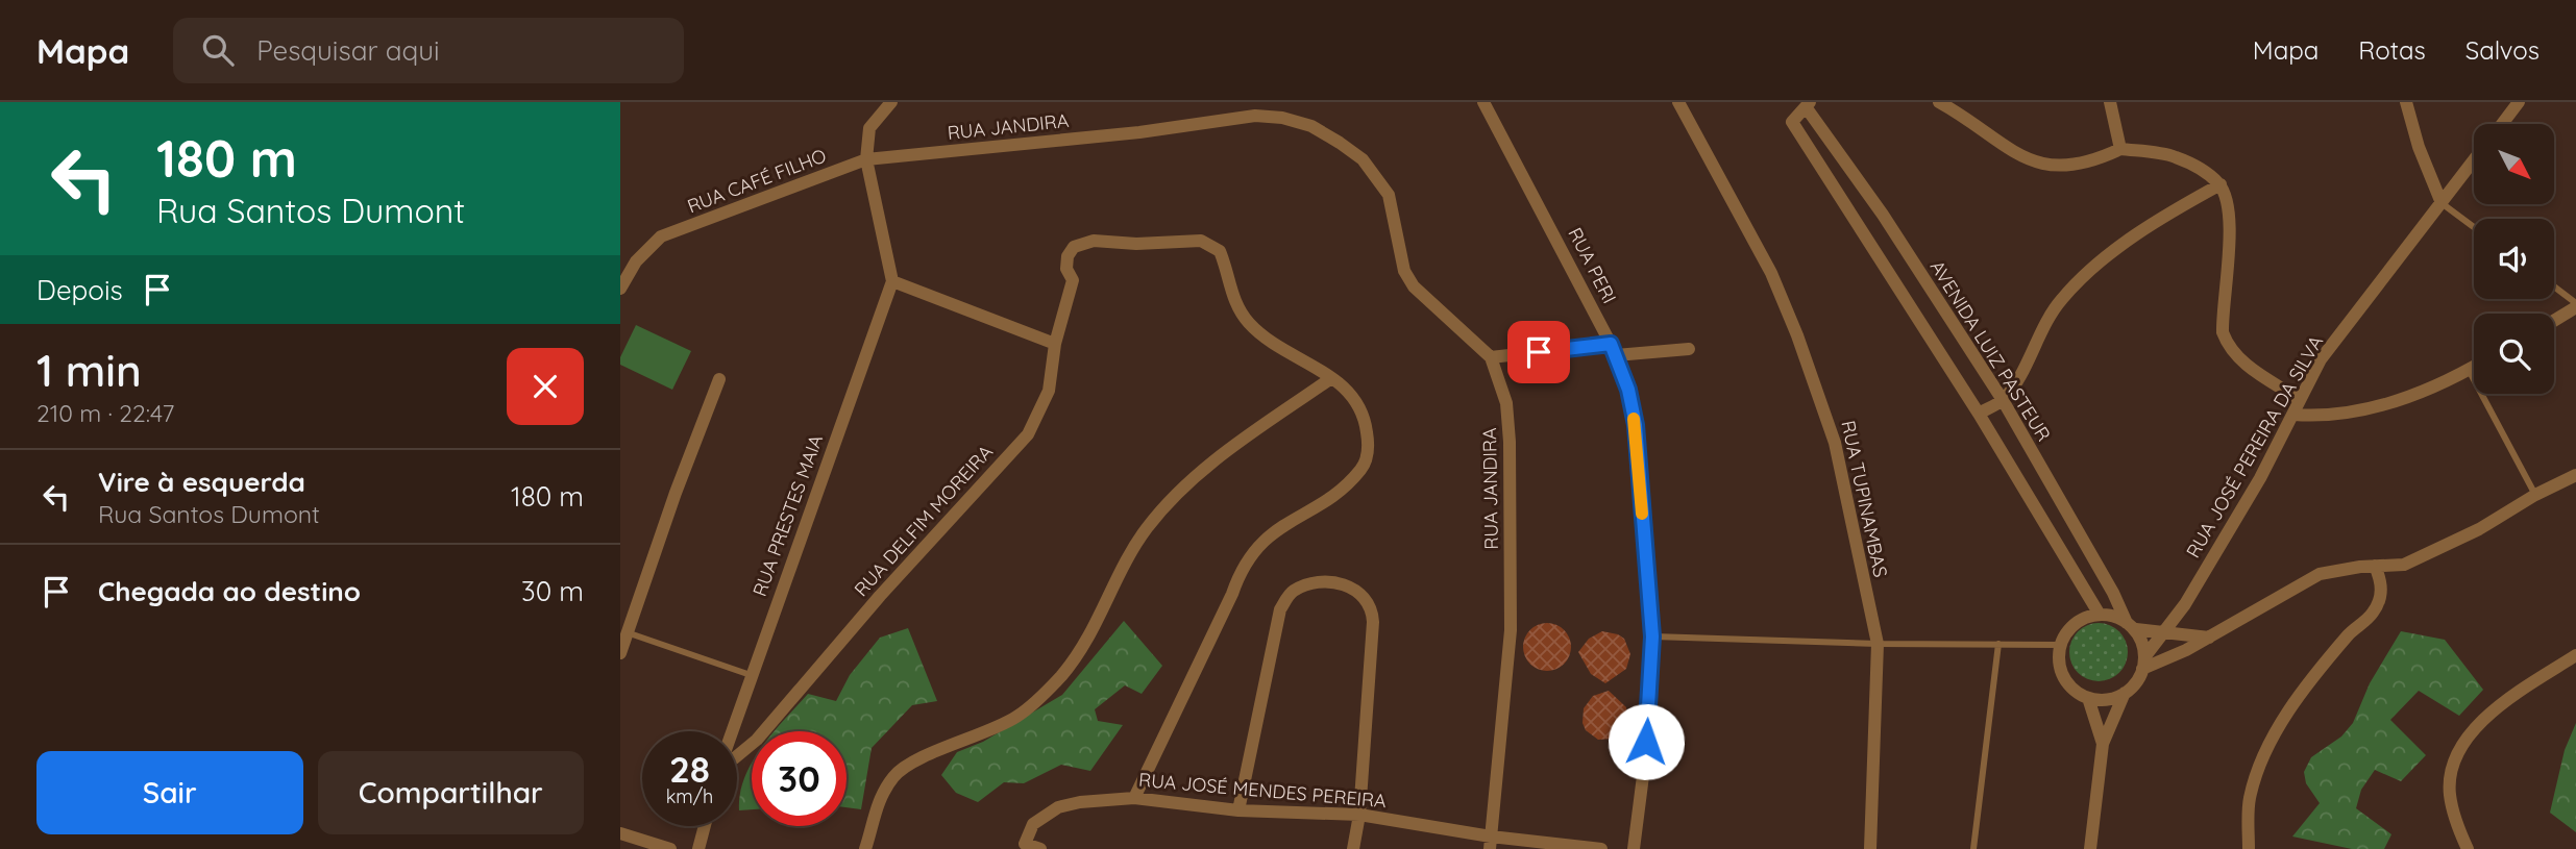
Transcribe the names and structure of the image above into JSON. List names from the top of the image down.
{
  "streets": {
    "street": [
      "RUA JANDIRA",
      "RUA CAFÉ FILHO",
      "RUA PERI",
      "AVENIDA LUIZ PASTEUR",
      "RUA JOSÉ PEREIRA DA SILVA",
      "RUA TUPINAMBAS",
      "RUA PRESTES MAIA",
      "RUA DELFIM MOREIRA",
      "RUA JOSÉ MENDES PEREIRA"
    ]
  },
  "crossings": [
    ["RUA JANDIRA", "RUA CAFÉ FILHO"],
    ["RUA JANDIRA", "RUA JOSÉ MENDES PEREIRA"],
    ["AVENIDA LUIZ PASTEUR", "RUA JOSÉ PEREIRA DA SILVA"]
  ],
  "north": "bottom right",
  "page": {
    "header": "Mapa",
    "search": "Pesquisar aqui",
    "nav": ["Mapa", "Rotas", "Salvos"],
    "turn": ["180 m", "Rua Santos Dumont"],
    "then": "Depois",
    "heading": ["1 min", "210 m · 22:47"],
    "list": [
      {
        "name": "Vire à esquerda",
        "note": "Rua Santos Dumont",
        "value": "180 m"
      },
      {
        "name": "Chegada ao destino",
        "value": "30 m"
      }
    ],
    "speed": "28 km/h",
    "limit": "30",
    "buttons": ["Sair", "Compartilhar"]
  }
}
